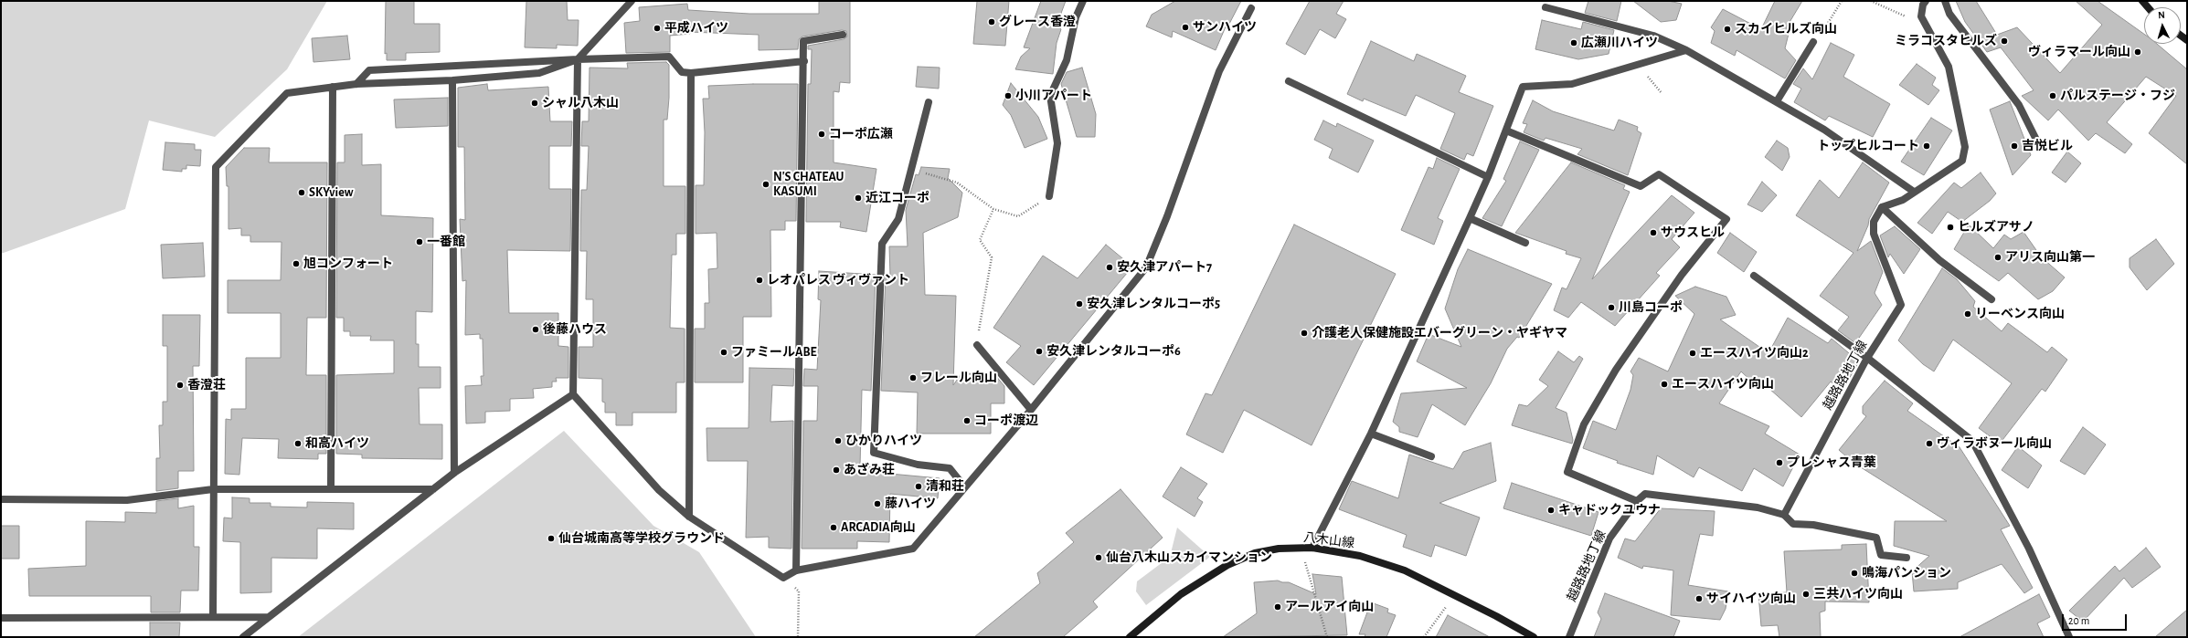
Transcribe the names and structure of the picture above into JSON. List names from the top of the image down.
{
  "streets": {
    "street": ["越路路地丁線", "八木山線"]
  },
  "places": [
    "グレース香澄",
    "サンハイツ",
    "平成ハイツ",
    "スカイヒルズ向山",
    "ミラコスタヒルズ",
    "広瀬川ハイツ",
    "ヴィラマール向山",
    "小川アパート",
    "パルステージ・フジ",
    "シャル八木山",
    "コーポ広瀬",
    "トップヒルコート",
    "吉悦ビル",
    "N'S CHATEAU KASUMI",
    "SKYview",
    "近江コーポ",
    "ヒルズアサノ",
    "サウスヒル",
    "一番館",
    "アリス向山第一",
    "旭コンフォート",
    "安久津アパート7",
    "レオパレス ヴィヴァント",
    "安久津レンタルコーポ5",
    "川島コーポ",
    "リーベンス向山",
    "後藤ハウス",
    "介護老人保健施設エバーグリーン・ヤギヤマ",
    "安久津レンタルコーポ6",
    "ファミールABE",
    "エースハイツ向山2",
    "フレール向山",
    "エースハイツ向山",
    "香澄荘",
    "コーポ渡辺",
    "ひかりハイツ",
    "和高ハイツ",
    "ヴィラボヌール向山",
    "プレシャス青葉",
    "あざみ荘",
    "清和荘",
    "藤ハイツ",
    "キャドックユウナ",
    "ARCADIA向山",
    "仙台城南高等学校グラウンド",
    "仙台八木山スカイマンション",
    "鳴海パンション",
    "三共ハイツ向山",
    "サイハイツ向山",
    "アールアイ向山"
  ],
  "scale_bar": "20 m",
  "north": "top"
}
